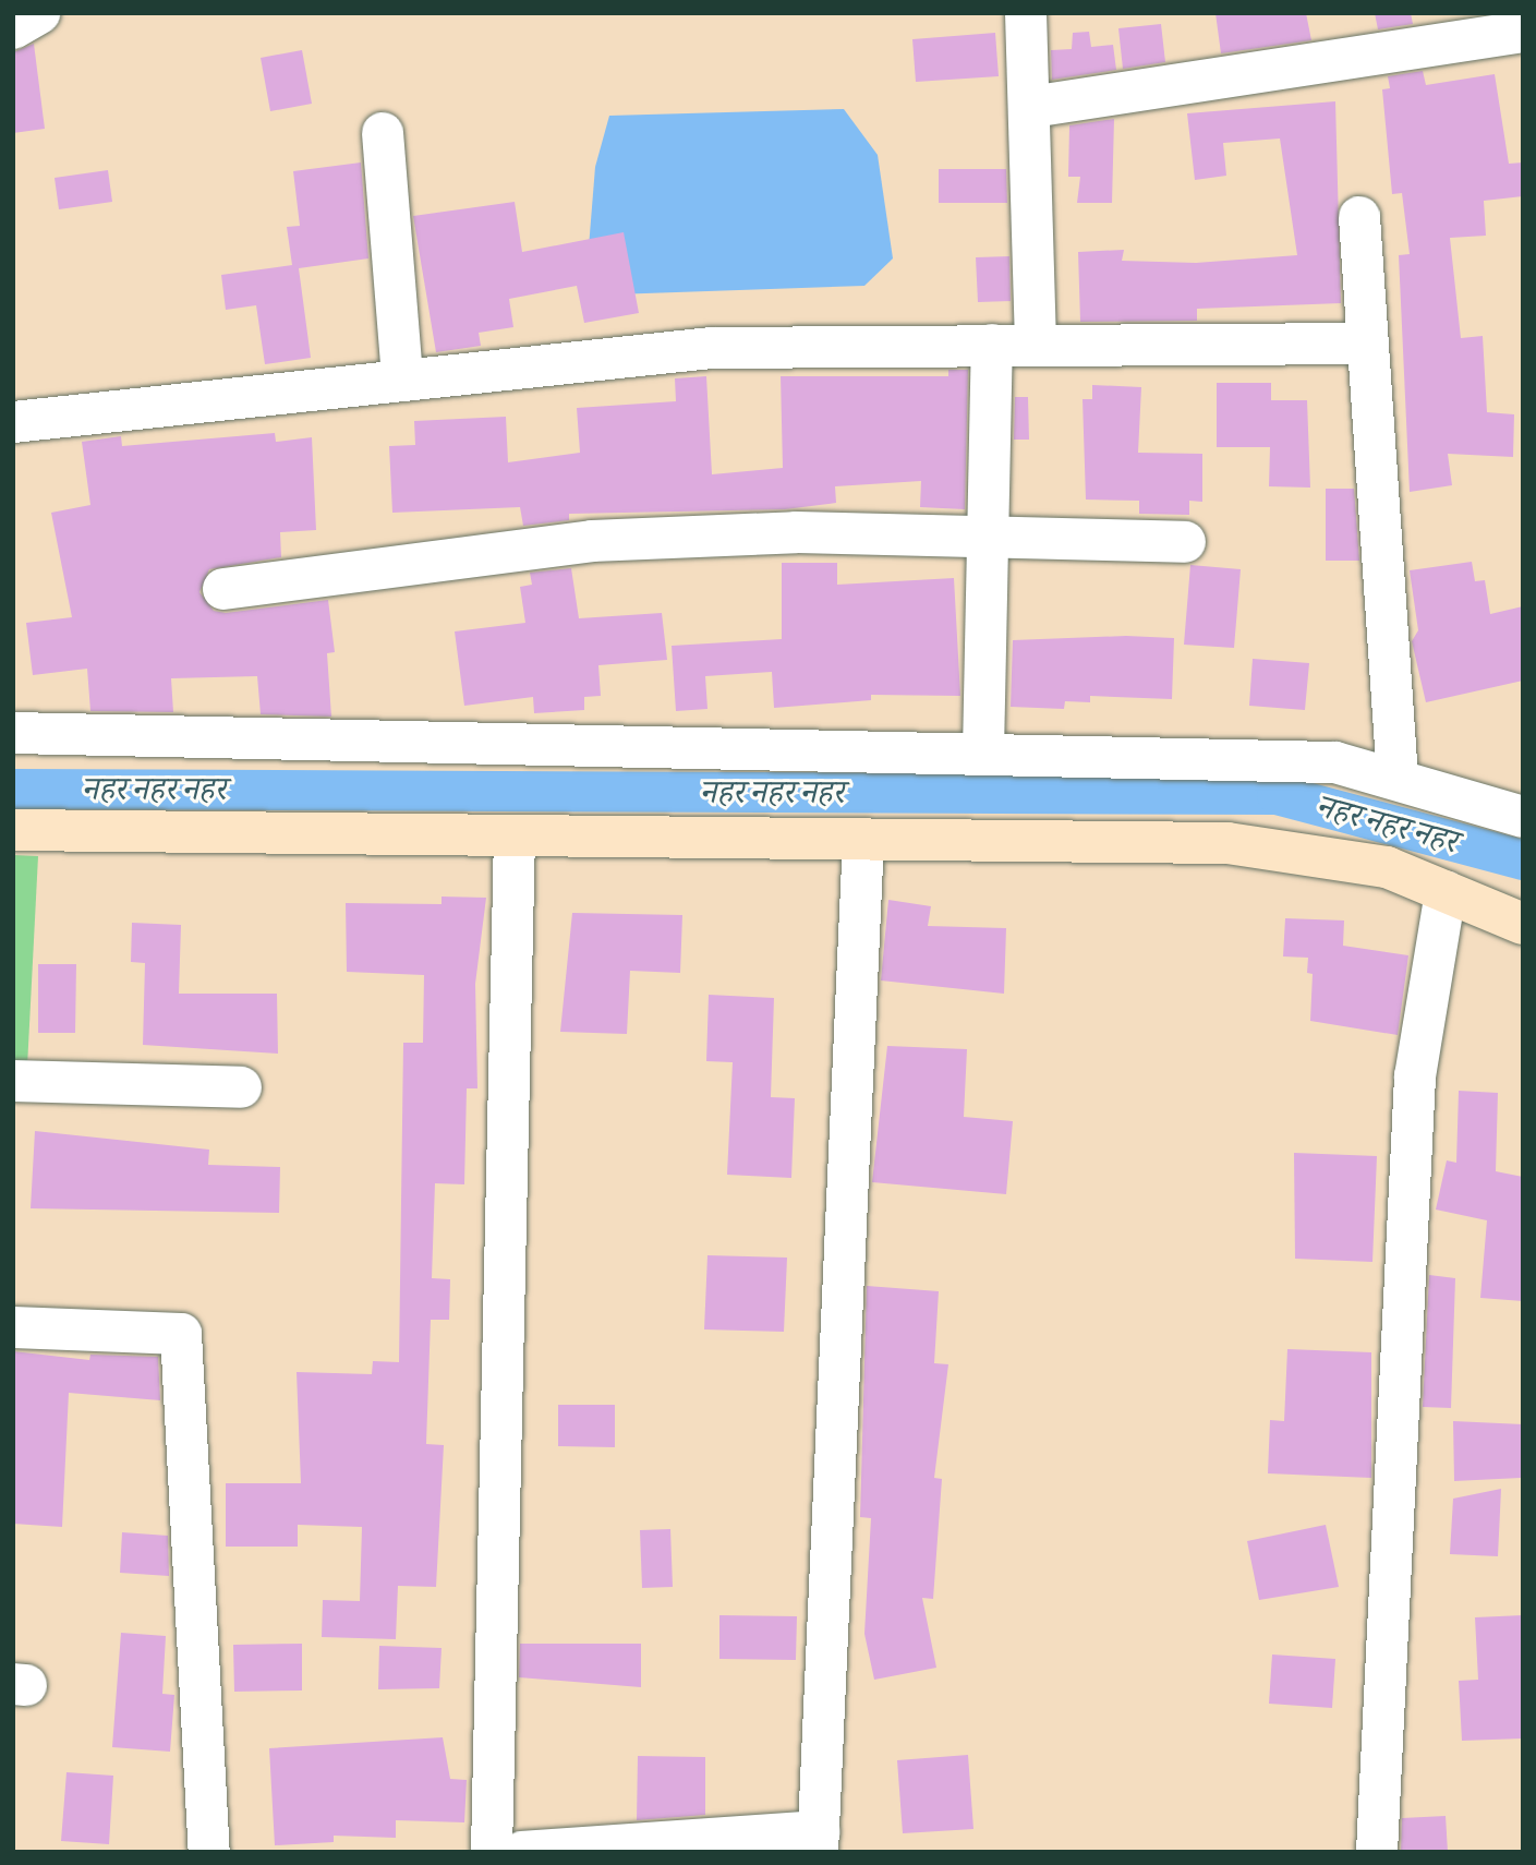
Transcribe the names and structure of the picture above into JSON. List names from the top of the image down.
{
  "water": ["नहर नहर नहर"]
}
